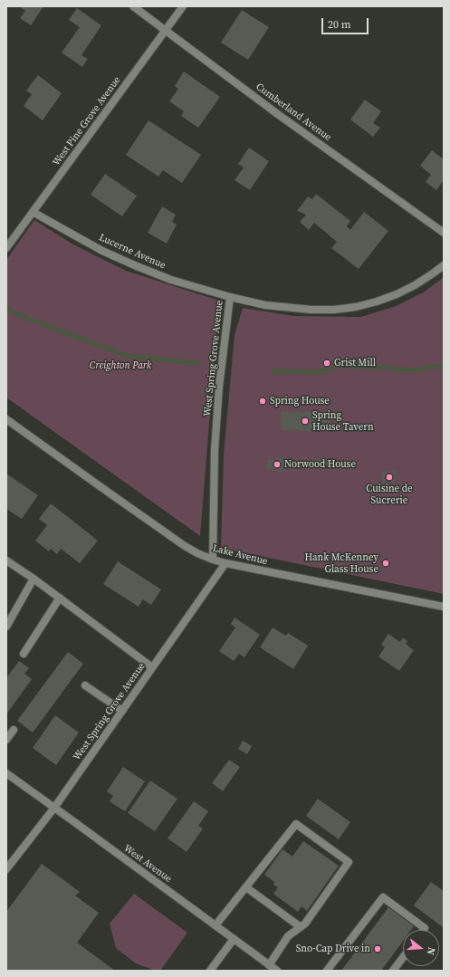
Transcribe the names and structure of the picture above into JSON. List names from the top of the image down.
{
  "streets": {
    "street": [
      "Cumberland Avenue",
      "West Pine Grove Avenue",
      "Lucerne Avenue",
      "West Spring Grove Avenue",
      "Lake Avenue",
      "West Avenue"
    ]
  },
  "crossings": [
    ["Cumberland Avenue", "West Pine Grove Avenue"],
    ["West Pine Grove Avenue", "Lucerne Avenue"],
    ["Lucerne Avenue", "West Spring Grove Avenue"],
    ["West Spring Grove Avenue", "Lake Avenue"],
    ["West Spring Grove Avenue", "West Avenue"]
  ],
  "parks": ["Creighton Park"],
  "places": [
    "Grist Mill",
    "Spring House",
    "Spring House Tavern",
    "Norwood House",
    "Cuisine de Sucrerie",
    "Hank McKenney Glass House",
    "Sno-Cap Drive in"
  ],
  "scale_bar": "20 m",
  "north": "right"
}
